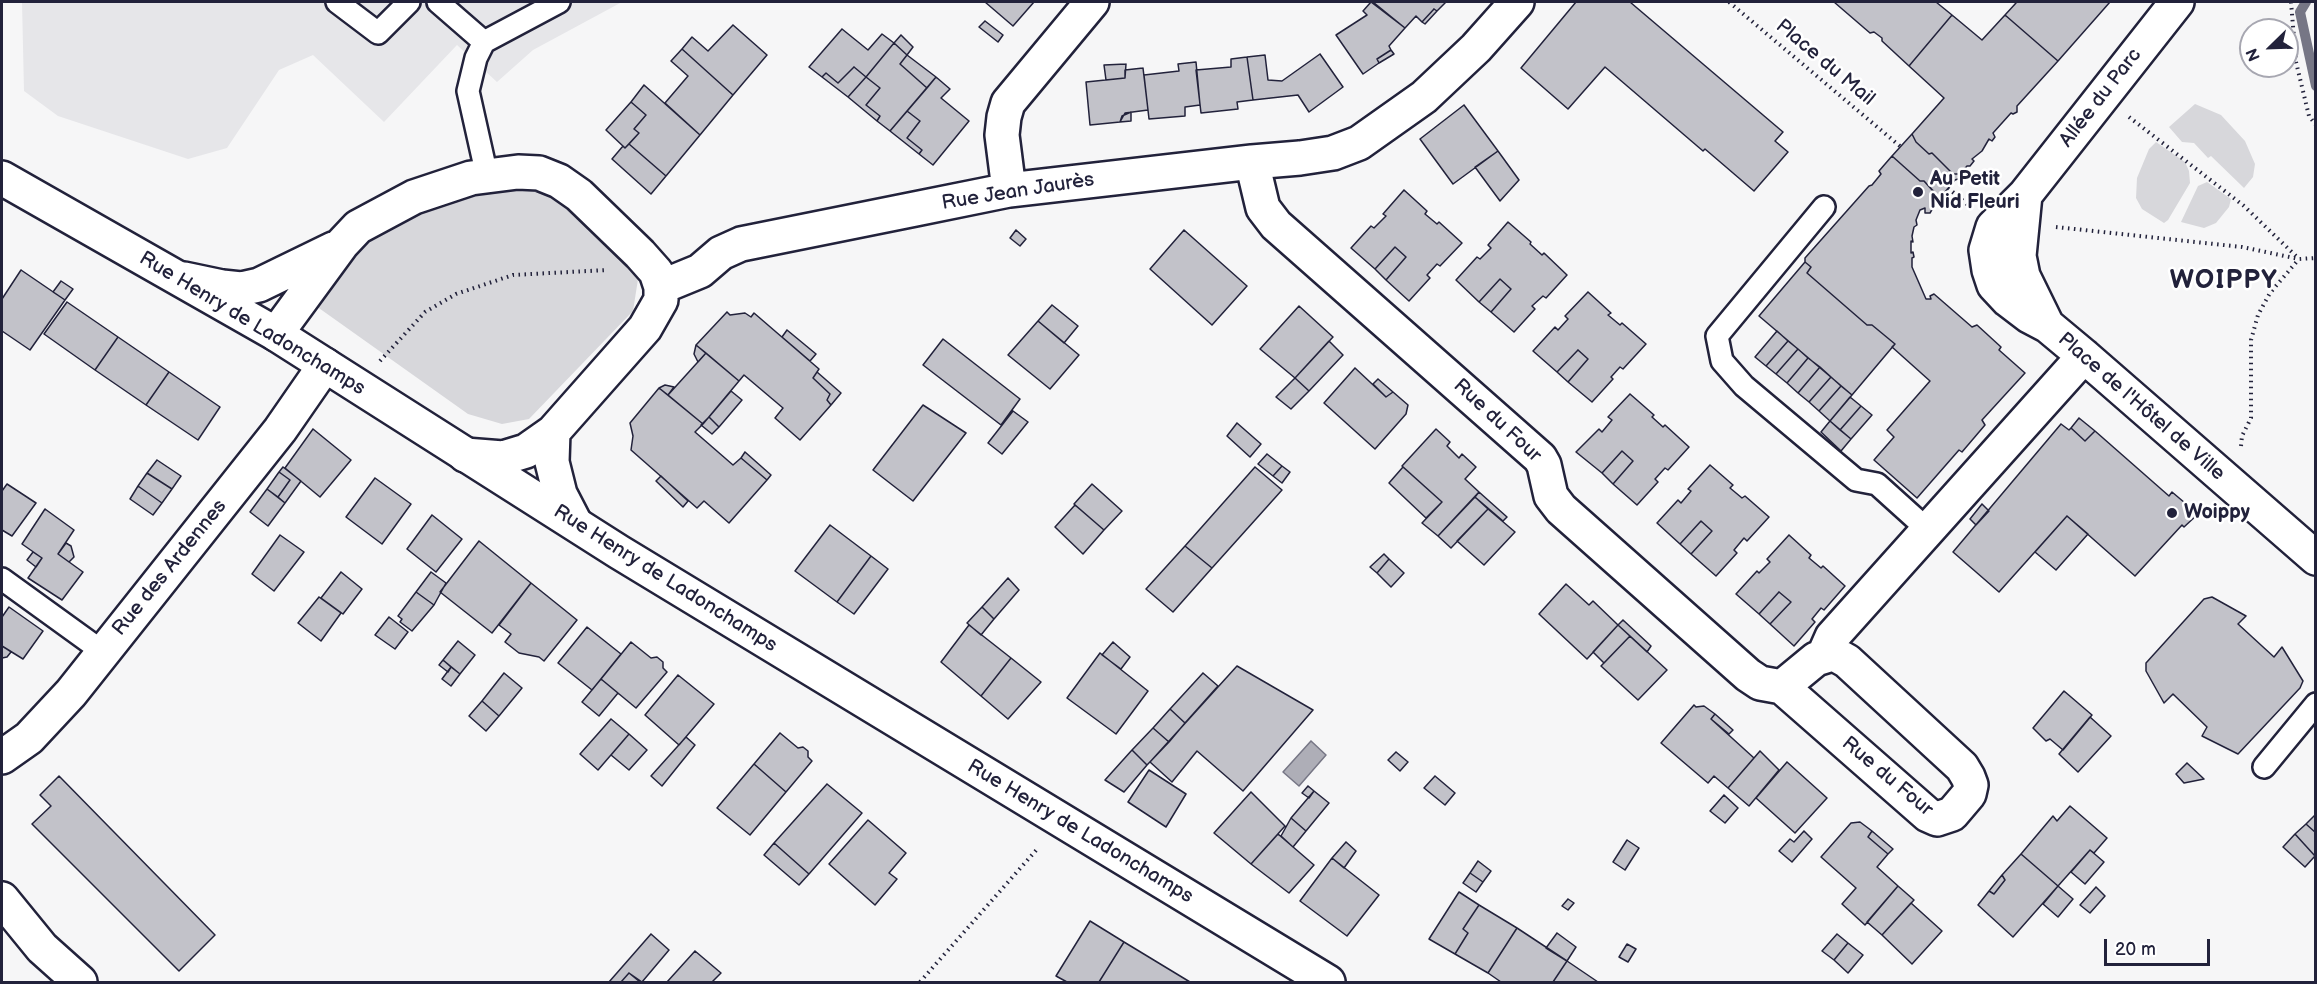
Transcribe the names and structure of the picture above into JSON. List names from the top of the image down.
{
  "streets": {
    "street": [
      "Allée du Parc",
      "Rue Jean Jaurès",
      "Rue Henry de Ladonchamps",
      "Place de l'Hôtel de Ville",
      "Rue du Four",
      "Rue des Ardennes"
    ],
    "path": ["Place du Mail"]
  },
  "crossings": [
    ["Allée du Parc", "Place de l'Hôtel de Ville"],
    ["Rue Jean Jaurès", "Rue du Four"],
    ["Rue Henry de Ladonchamps", "Rue des Ardennes"]
  ],
  "districts": ["WOIPPY"],
  "places": ["Au Petit Nid Fleuri", "Woippy"],
  "scale_bar": "20 m",
  "north": "bottom left"
}
